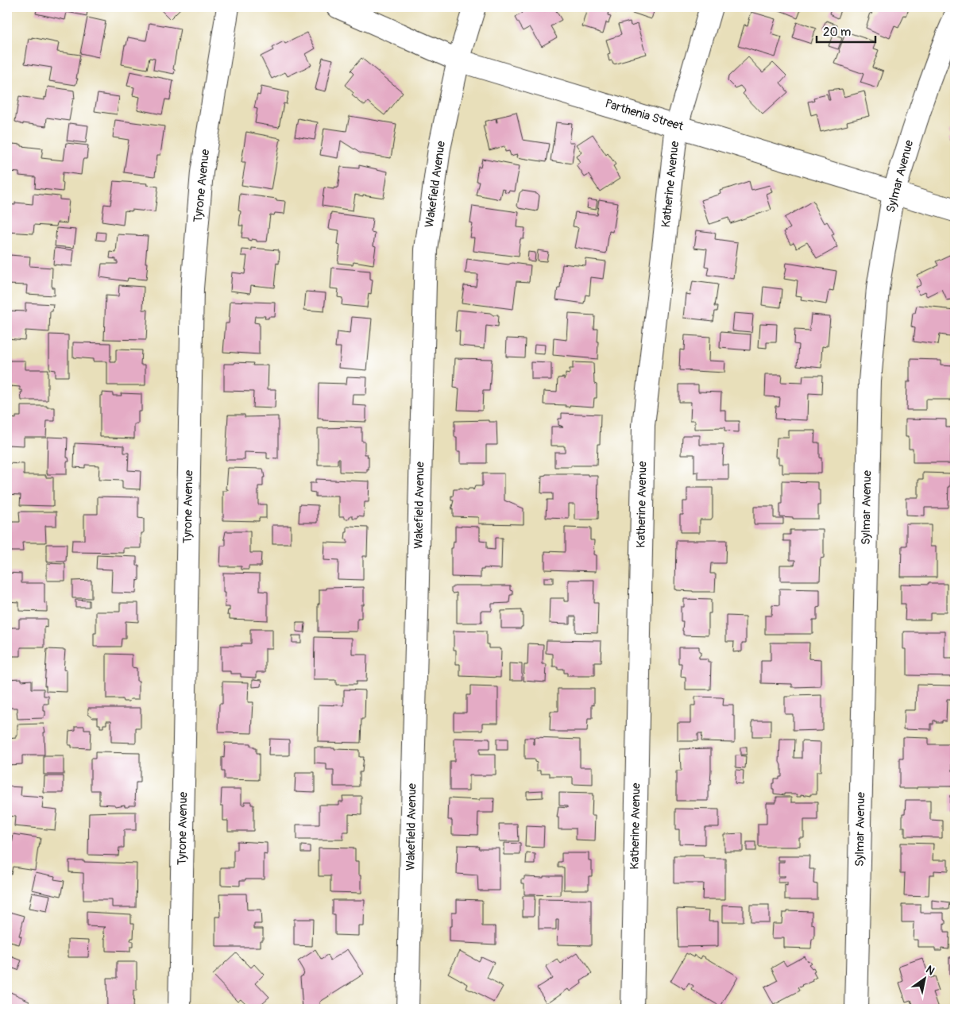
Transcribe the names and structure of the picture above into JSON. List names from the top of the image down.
{
  "streets": {
    "street": [
      "Parthenia Street",
      "Sylmar Avenue",
      "Wakefield Avenue",
      "Katherine Avenue",
      "Tyrone Avenue"
    ]
  },
  "crossings": [
    ["Parthenia Street", "Sylmar Avenue"],
    ["Parthenia Street", "Wakefield Avenue"],
    ["Parthenia Street", "Katherine Avenue"]
  ],
  "scale_bar": "20 m",
  "north": "top right"
}
